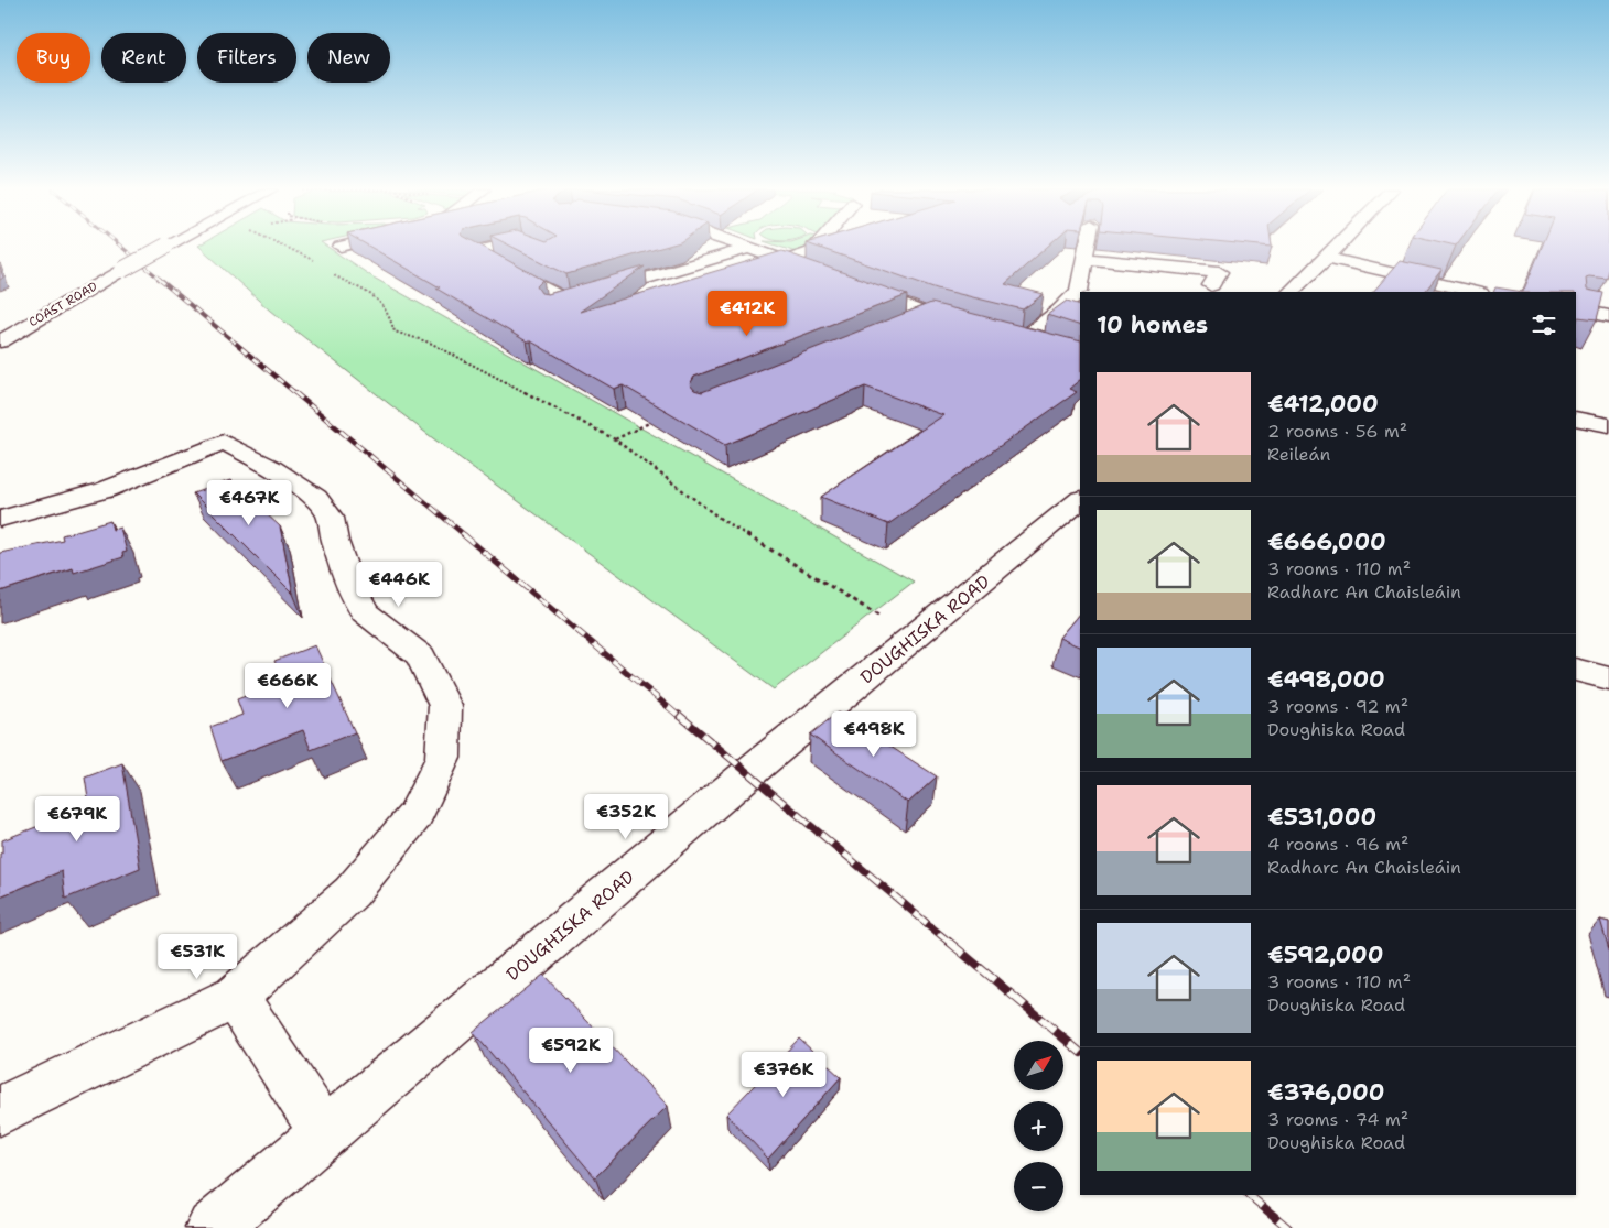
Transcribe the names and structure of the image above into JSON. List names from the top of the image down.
{
  "streets": {
    "street": ["COAST ROAD", "DOUGHISKA ROAD"]
  },
  "north": "top right",
  "page": {
    "chip": [
      "Buy",
      "Rent",
      "Filters",
      "New"
    ],
    "price": [
      "€412K",
      "€467K",
      "€446K",
      "€666K",
      "€498K",
      "€352K",
      "€679K",
      "€531K",
      "€592K",
      "€376K"
    ],
    "heading": "10 homes",
    "list": [
      {
        "name": "€412,000",
        "note": "2 rooms · 56 m² · Reileán"
      },
      {
        "name": "€666,000",
        "note": "3 rooms · 110 m² · Radharc An Chaisleáin"
      },
      {
        "name": "€498,000",
        "note": "3 rooms · 92 m² · Doughiska Road"
      },
      {
        "name": "€531,000",
        "note": "4 rooms · 96 m² · Radharc An Chaisleáin"
      },
      {
        "name": "€592,000",
        "note": "3 rooms · 110 m² · Doughiska Road"
      },
      {
        "name": "€376,000",
        "note": "3 rooms · 74 m² · Doughiska Road"
      }
    ],
    "map_buttons": ["+", "−"]
  }
}
